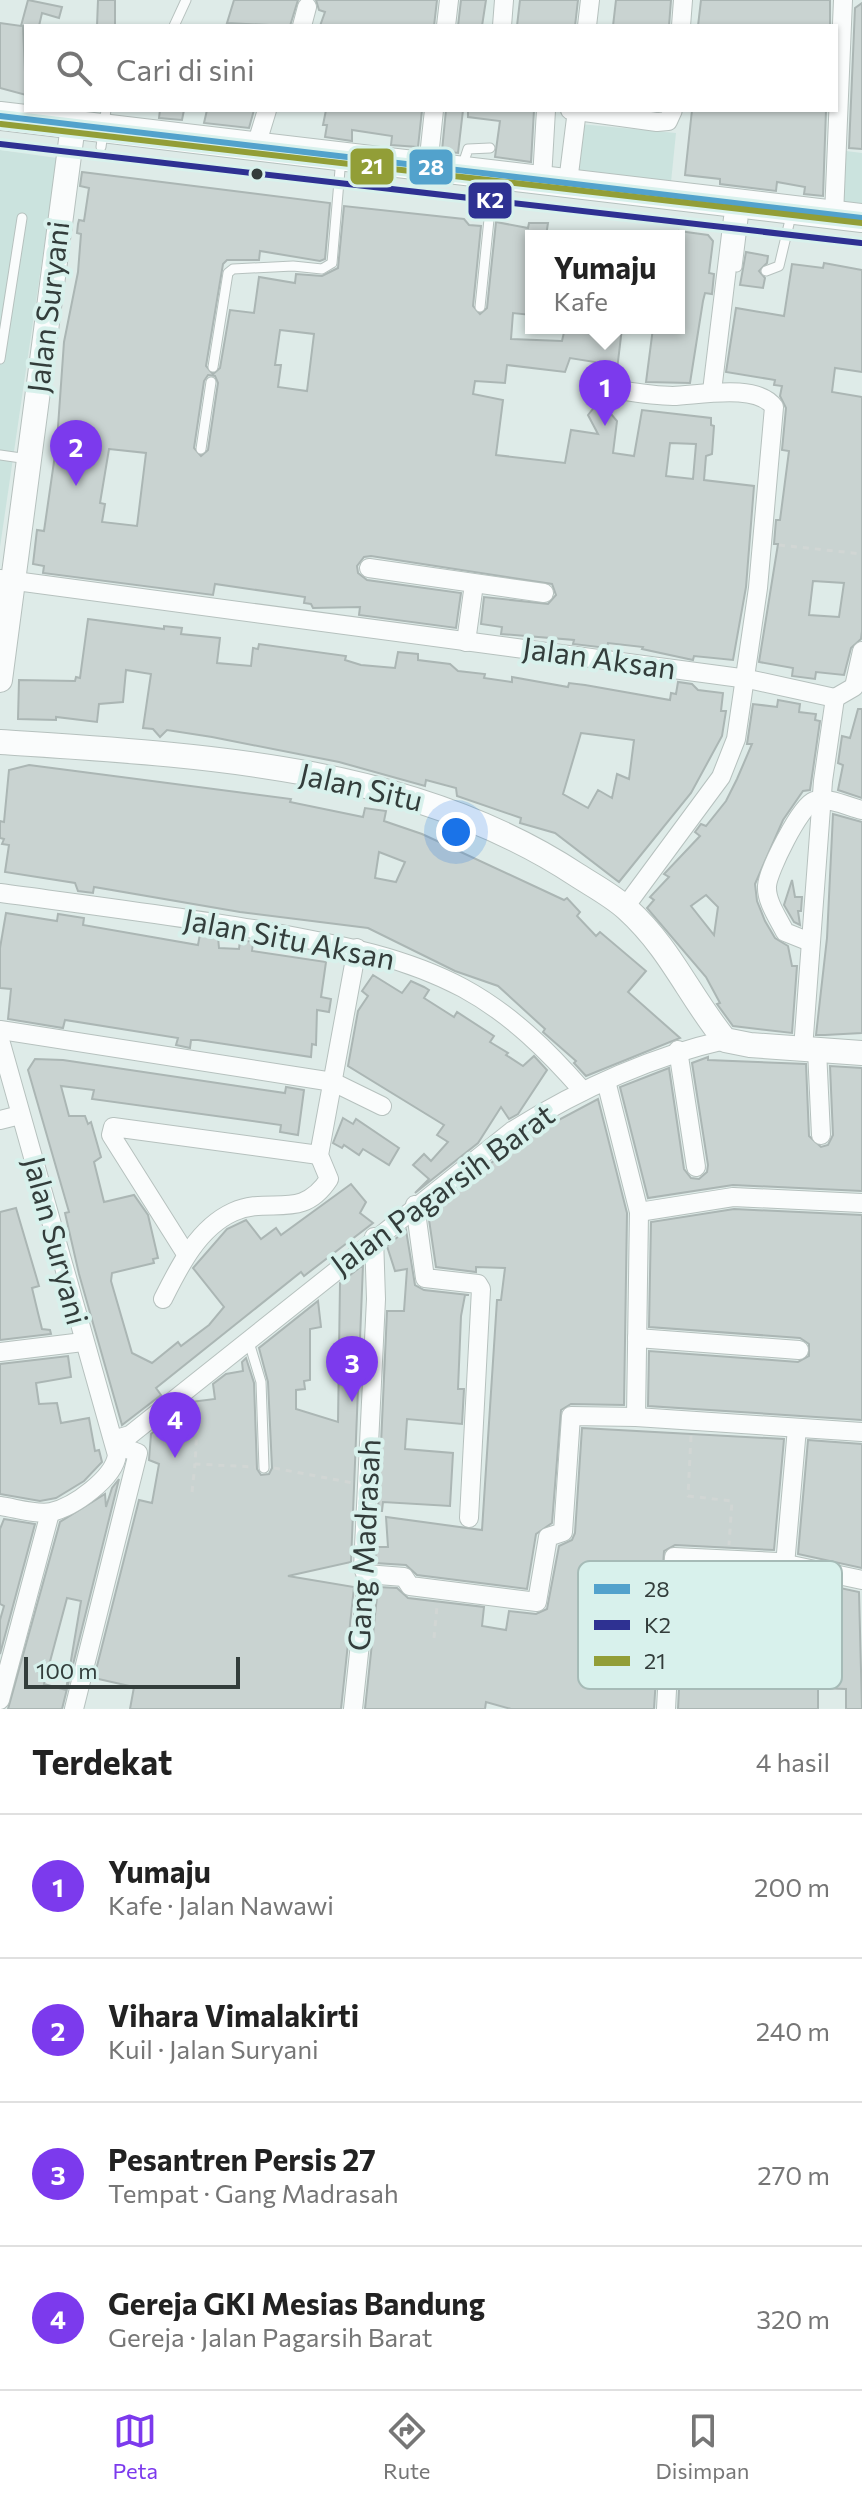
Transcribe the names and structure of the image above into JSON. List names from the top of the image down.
{
  "streets": {
    "street": [
      "Jalan Suryani",
      "Jalan Aksan",
      "Jalan Situ",
      "Jalan Situ Aksan",
      "Jalan Pagarsih Barat",
      "Gang Madrasah"
    ]
  },
  "crossings": [
    ["Jalan Suryani", "Jalan Aksan"],
    ["Jalan Suryani", "Jalan Pagarsih Barat"],
    ["Jalan Situ", "Jalan Pagarsih Barat"],
    ["Jalan Situ Aksan", "Jalan Pagarsih Barat"],
    ["Jalan Pagarsih Barat", "Gang Madrasah"]
  ],
  "lines": ["transit line 28", "transit line 21", "transit line K2"],
  "legend": ["28", "K2", "21"],
  "scale_bar": "100 m",
  "page": {
    "search": "Cari di sini",
    "popup": ["Yumaju", "Kafe"],
    "pins": [
      "1",
      "2",
      "3",
      "4"
    ],
    "scale": "100 m",
    "heading": ["Terdekat", "4 hasil"],
    "list": [
      {
        "mark": "1",
        "name": "Yumaju",
        "note": "Kafe · Jalan Nawawi",
        "value": "200 m"
      },
      {
        "mark": "2",
        "name": "Vihara Vimalakirti",
        "note": "Kuil · Jalan Suryani",
        "value": "240 m"
      },
      {
        "mark": "3",
        "name": "Pesantren Persis 27",
        "note": "Tempat · Gang Madrasah",
        "value": "270 m"
      },
      {
        "mark": "4",
        "name": "Gereja GKI Mesias Bandung",
        "note": "Gereja · Jalan Pagarsih Barat",
        "value": "320 m"
      }
    ],
    "nav": ["Peta", "Rute", "Disimpan"]
  }
}
